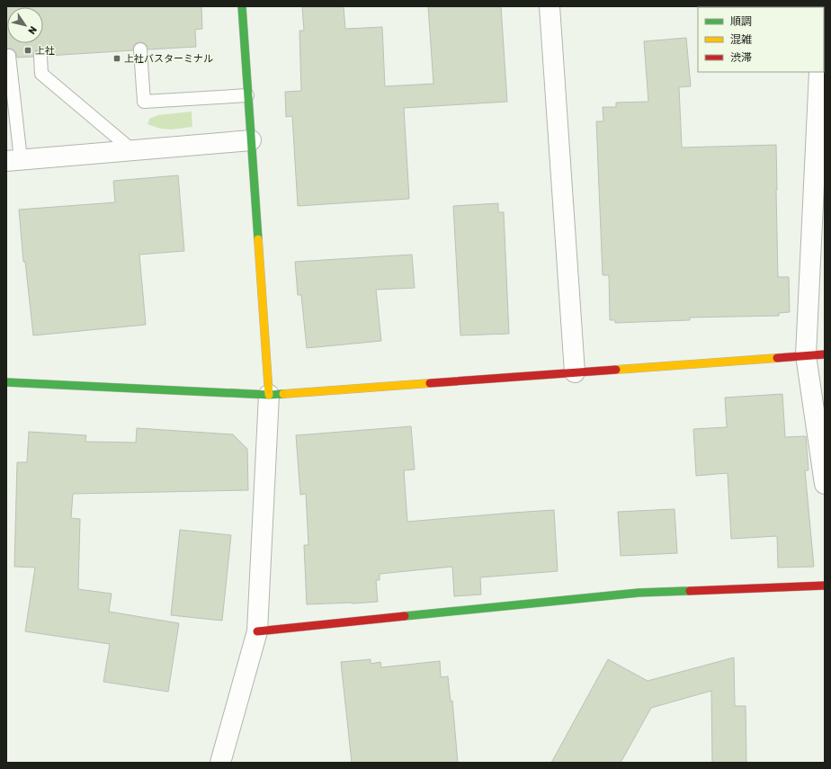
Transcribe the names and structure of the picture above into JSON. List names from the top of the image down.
{
  "places": {
    "transit": ["上社", "上社バスターミナル"]
  },
  "legend": ["順調", "混雑", "渋滞"],
  "north": "bottom right"
}
